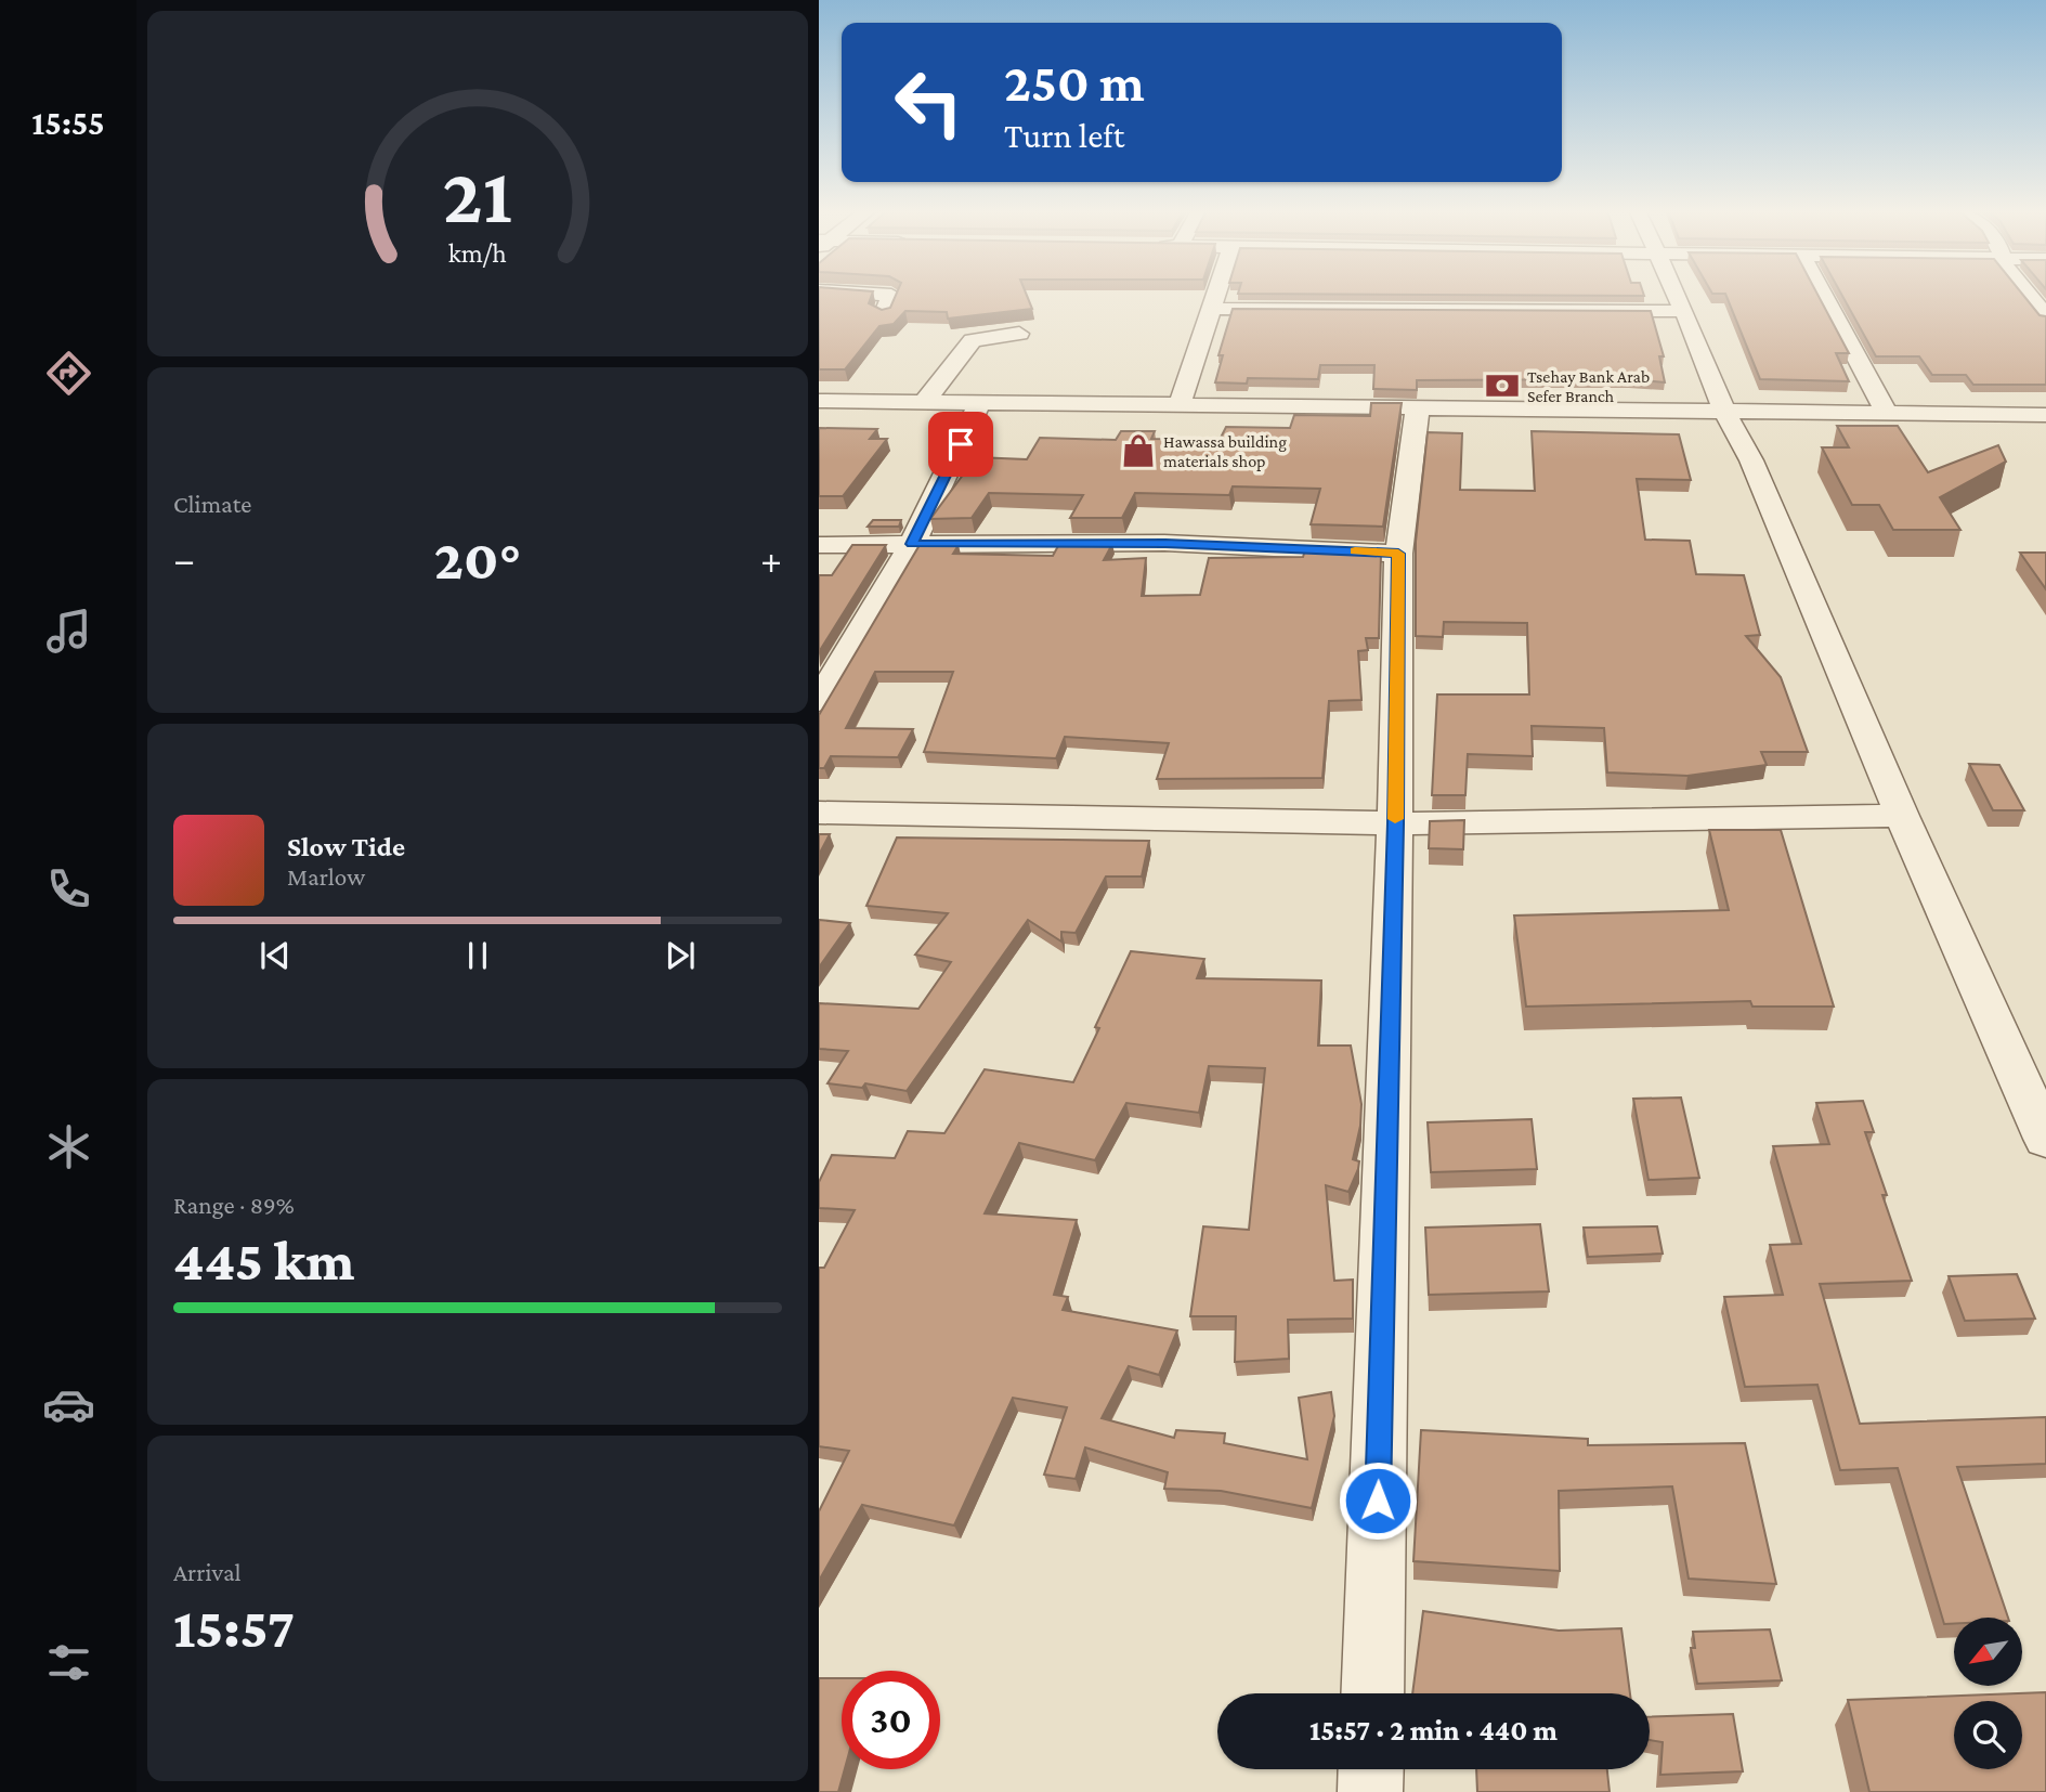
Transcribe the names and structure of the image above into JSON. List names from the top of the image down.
{
  "places": {
    "bank": ["Tsehay Bank Arab Sefer Branch"],
    "shop": ["Hawassa building materials shop"]
  },
  "north": "bottom left",
  "page": {
    "tabs": "15:55",
    "turn": ["250 m", "Turn left"],
    "tile": [
      "Climate",
      ["Range · 89%", "445 km"],
      ["Arrival", "15:57"]
    ],
    "heat": ["−", "20°", "+"],
    "song": ["Slow Tide", "Marlow"],
    "limit": "30",
    "trip": "15:57 · 2 min · 440 m",
    "gauge": ["21", "km/h"]
  }
}
